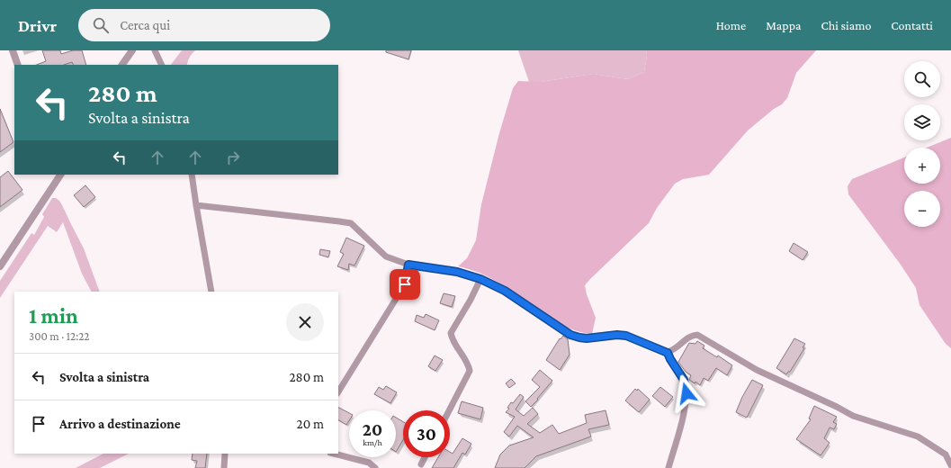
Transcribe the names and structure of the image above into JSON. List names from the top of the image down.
{
  "page": {
    "header": "Drivr",
    "search": "Cerca qui",
    "nav": [
      "Home",
      "Mappa",
      "Chi siamo",
      "Contatti"
    ],
    "map_buttons": ["+", "−"],
    "turn": ["280 m", "Svolta a sinistra"],
    "heading": ["1 min", "300 m · 12:22"],
    "list": [
      {
        "name": "Svolta a sinistra",
        "value": "280 m"
      },
      {
        "name": "Arrivo a destinazione",
        "value": "20 m"
      }
    ],
    "speed": "20 km/h",
    "limit": "30"
  }
}
